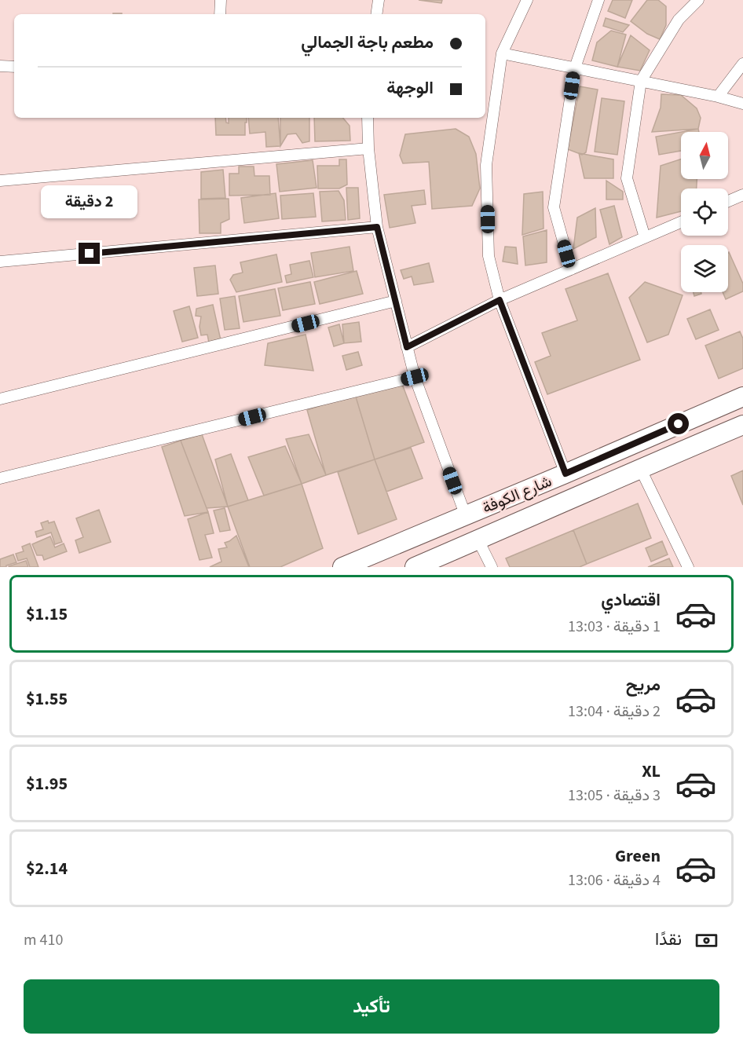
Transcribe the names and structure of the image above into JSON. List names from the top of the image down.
{
  "streets": {
    "highway": ["شارع الكوفة"]
  },
  "north": "top",
  "page": {
    "banner": ["مطعم باجة الجمالي", "الوجهة"],
    "bubble": "2 دقيقة",
    "list": [
      {
        "name": "اقتصادي",
        "note": "1 دقيقة · 13:03",
        "value": "$1.15"
      },
      {
        "name": "مريح",
        "note": "2 دقيقة · 13:04",
        "value": "$1.55"
      },
      {
        "name": "XL",
        "note": "3 دقيقة · 13:05",
        "value": "$1.95"
      },
      {
        "name": "Green",
        "note": "4 دقيقة · 13:06",
        "value": "$2.14"
      }
    ],
    "pay": ["نقدًا", "410 m"],
    "buttons": "تأكيد"
  }
}
